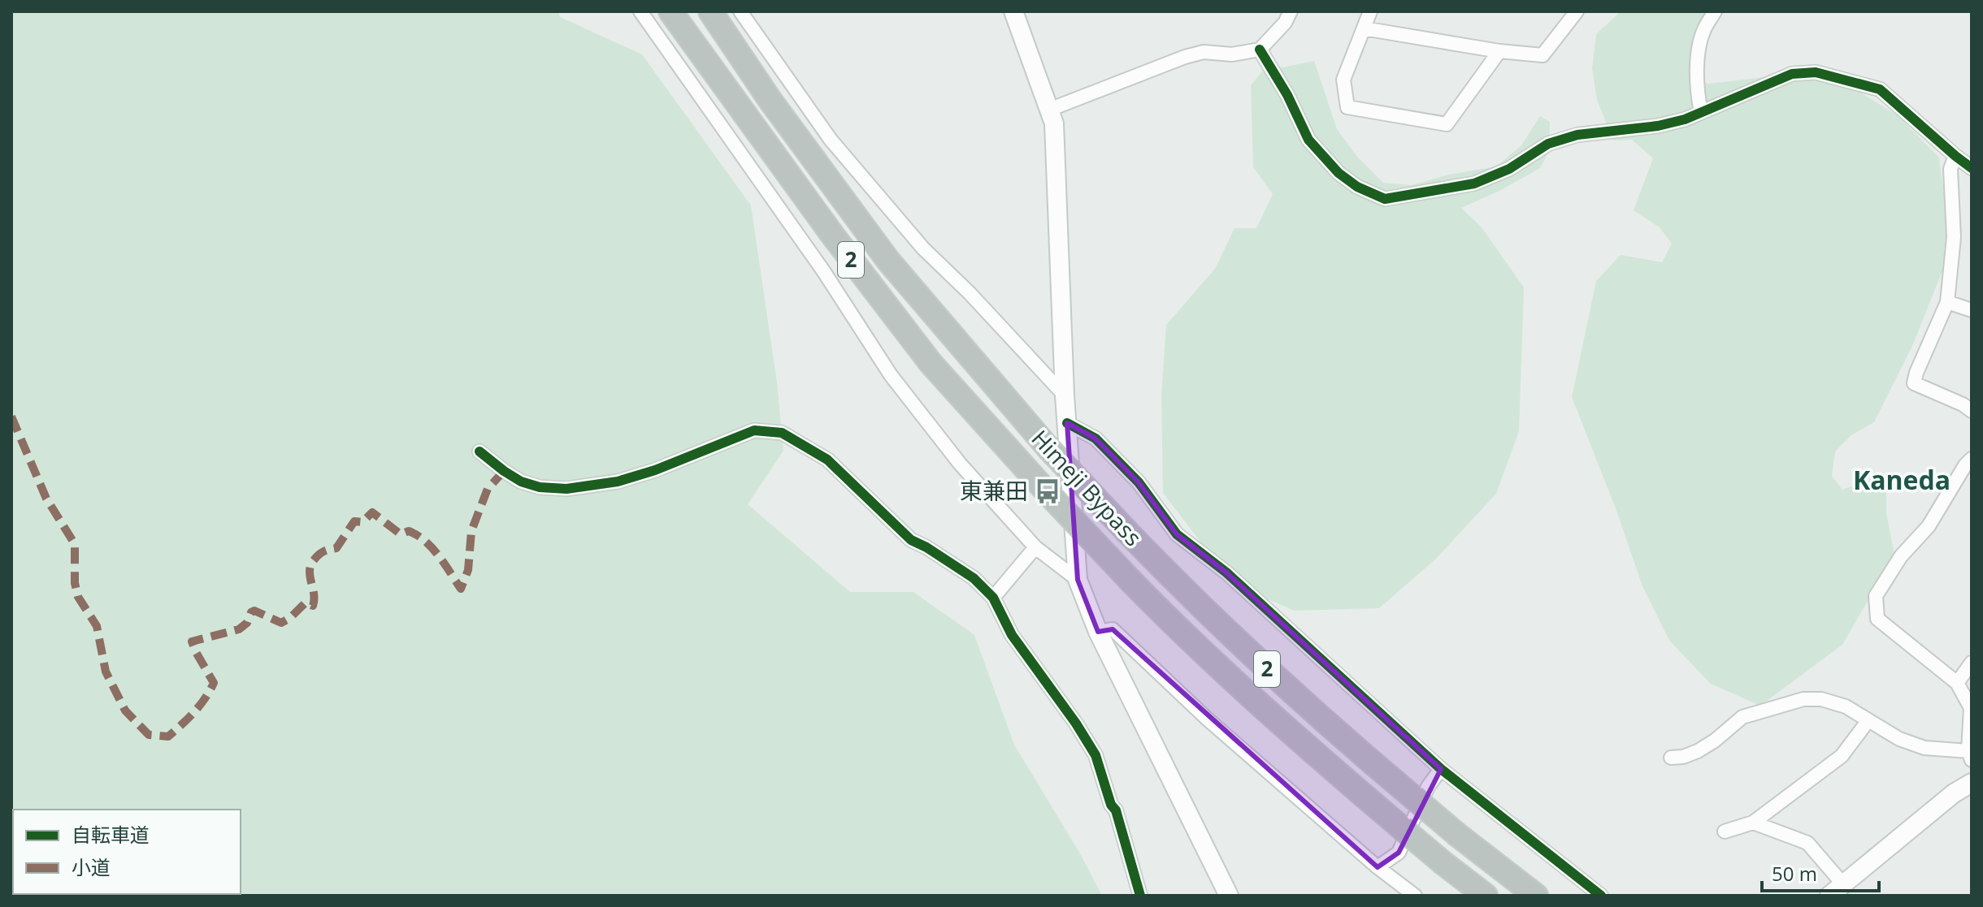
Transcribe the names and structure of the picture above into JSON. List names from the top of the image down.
{
  "streets": {
    "highway": ["2", "Himeji Bypass"]
  },
  "districts": ["Kaneda"],
  "places": {
    "bus stop": ["東兼田"]
  },
  "legend": ["自転車道", "小道"],
  "scale_bar": "50 m"
}
